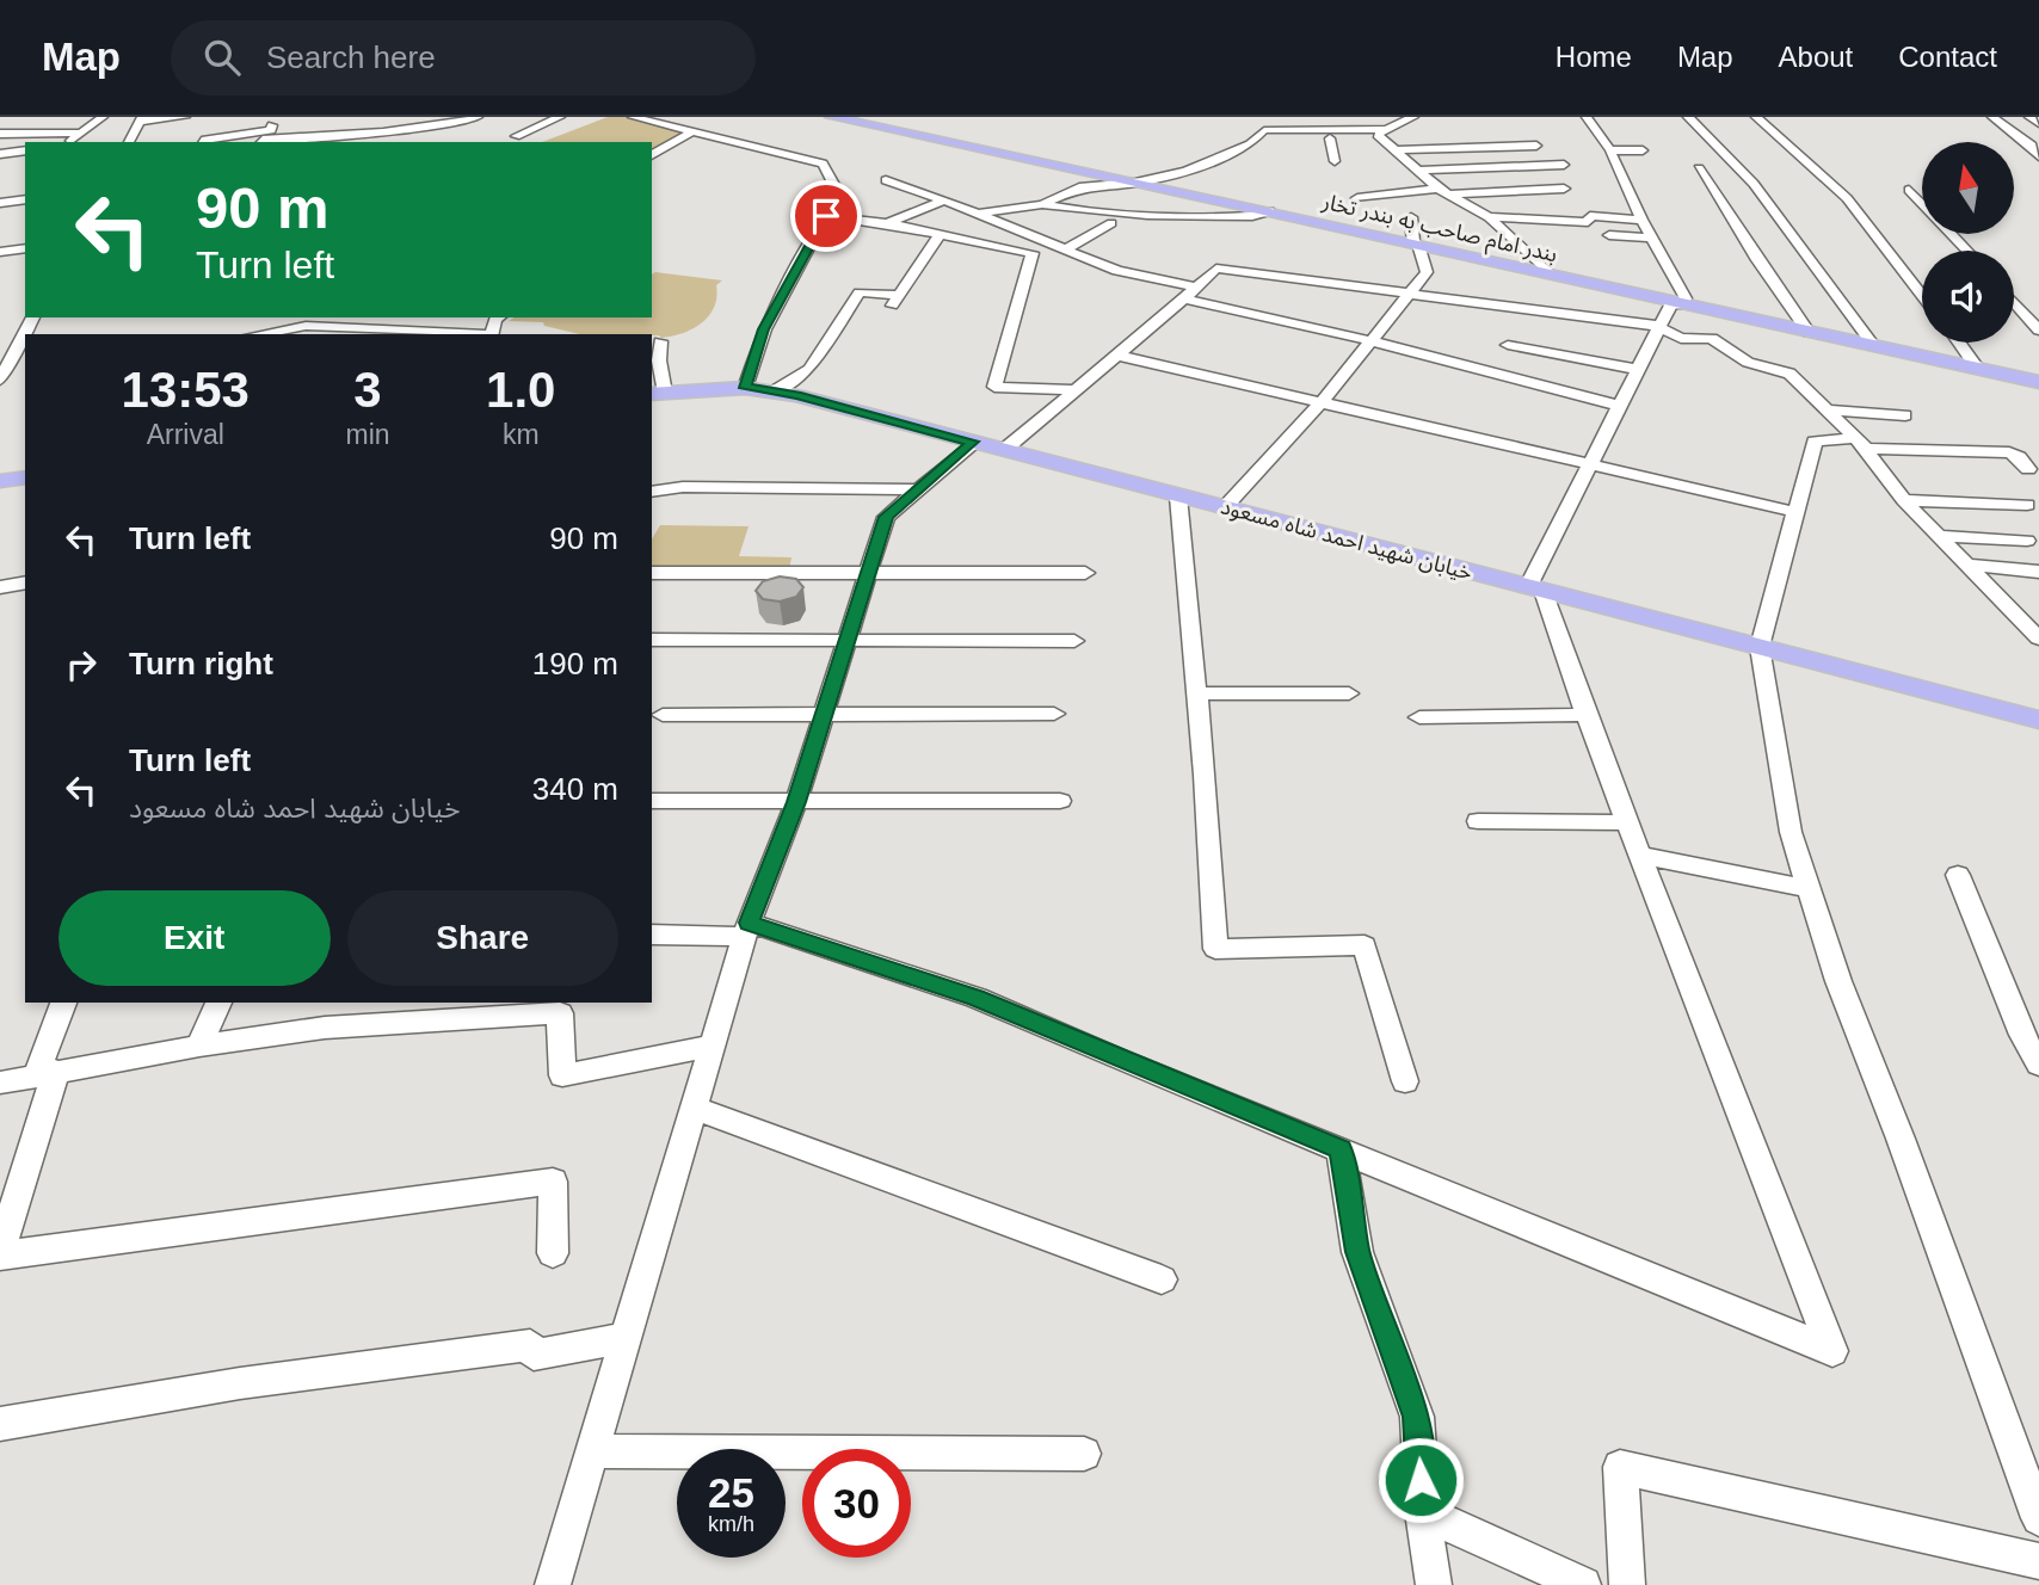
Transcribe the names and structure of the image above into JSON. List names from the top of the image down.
{
  "streets": {
    "main road": ["بندر امام صاحب به بندر تخار", "خیابان شهید احمد شاه مسعود"]
  },
  "north": "top",
  "page": {
    "header": "Map",
    "search": "Search here",
    "nav": [
      "Home",
      "Map",
      "About",
      "Contact"
    ],
    "turn": ["90 m", "Turn left"],
    "eta": [
      "13:53",
      "Arrival",
      "3",
      "min",
      "1.0",
      "km"
    ],
    "list": [
      {
        "name": "Turn left",
        "value": "90 m"
      },
      {
        "name": "Turn right",
        "value": "190 m"
      },
      {
        "name": "Turn left",
        "note": "خیابان شهید احمد شاه مسعود",
        "value": "340 m"
      }
    ],
    "buttons": ["Exit", "Share"],
    "speed": "25 km/h",
    "limit": "30"
  }
}
